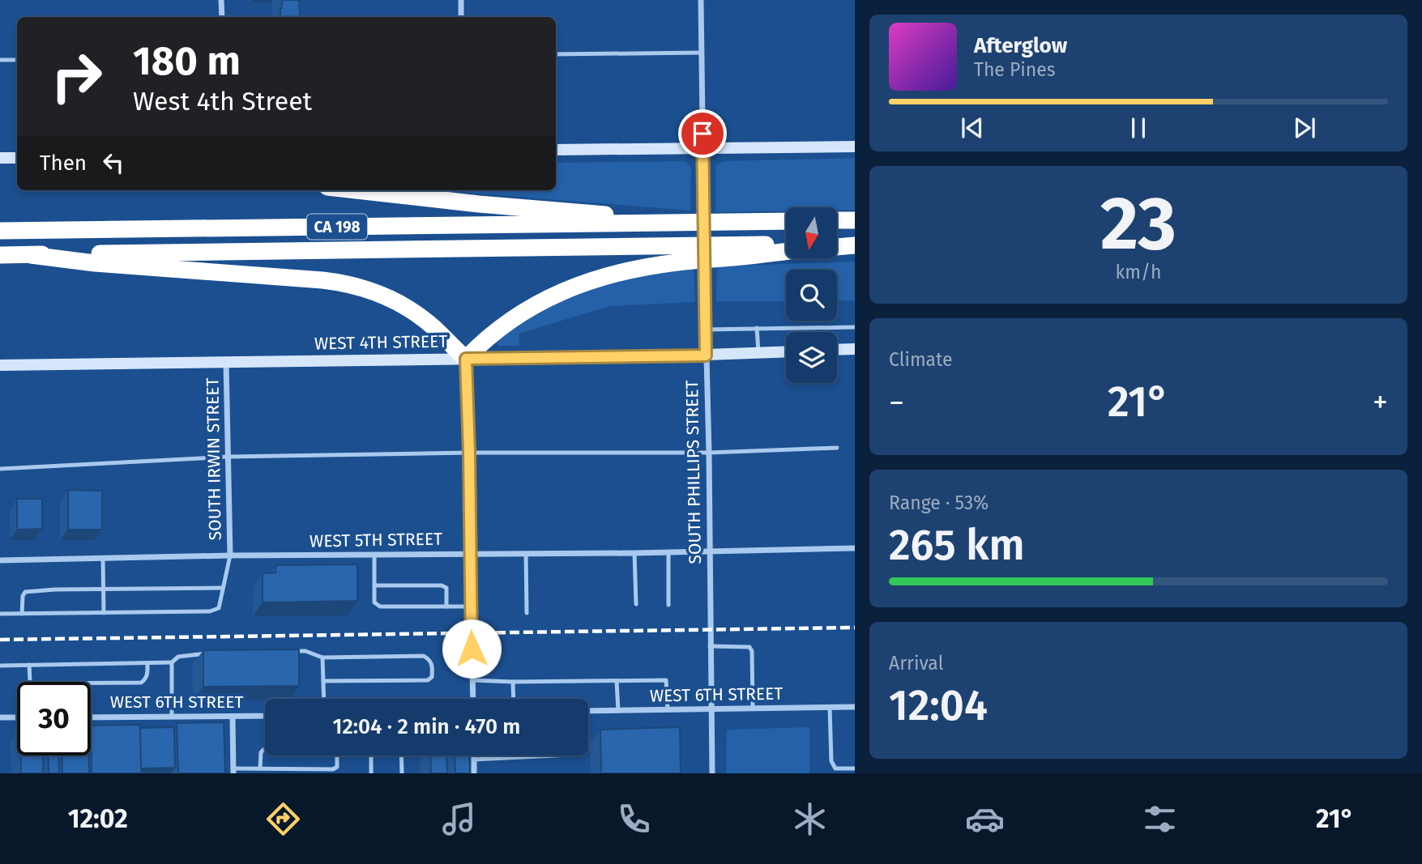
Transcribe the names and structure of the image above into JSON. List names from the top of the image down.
{
  "streets": {
    "highway": ["CA 198"],
    "main road": ["WEST 4TH STREET"],
    "street": [
      "SOUTH IRWIN STREET",
      "SOUTH PHILLIPS STREET",
      "WEST 5TH STREET",
      "WEST 6TH STREET"
    ]
  },
  "crossings": [
    ["WEST 4TH STREET", "SOUTH IRWIN STREET"],
    ["WEST 4TH STREET", "SOUTH PHILLIPS STREET"],
    ["SOUTH IRWIN STREET", "WEST 5TH STREET"],
    ["SOUTH PHILLIPS STREET", "WEST 5TH STREET"],
    ["SOUTH PHILLIPS STREET", "WEST 6TH STREET"]
  ],
  "north": "bottom",
  "page": {
    "turn": ["180 m", "West 4th Street"],
    "song": ["Afterglow", "The Pines"],
    "then": "Then",
    "tile": [
      ["23", "km/h"],
      "Climate",
      ["Range · 53%", "265 km"],
      ["Arrival", "12:04"]
    ],
    "heat": ["−", "21°", "+"],
    "limit": "30",
    "trip": "12:04 · 2 min · 470 m",
    "tabs": ["12:02", "21°"]
  }
}
